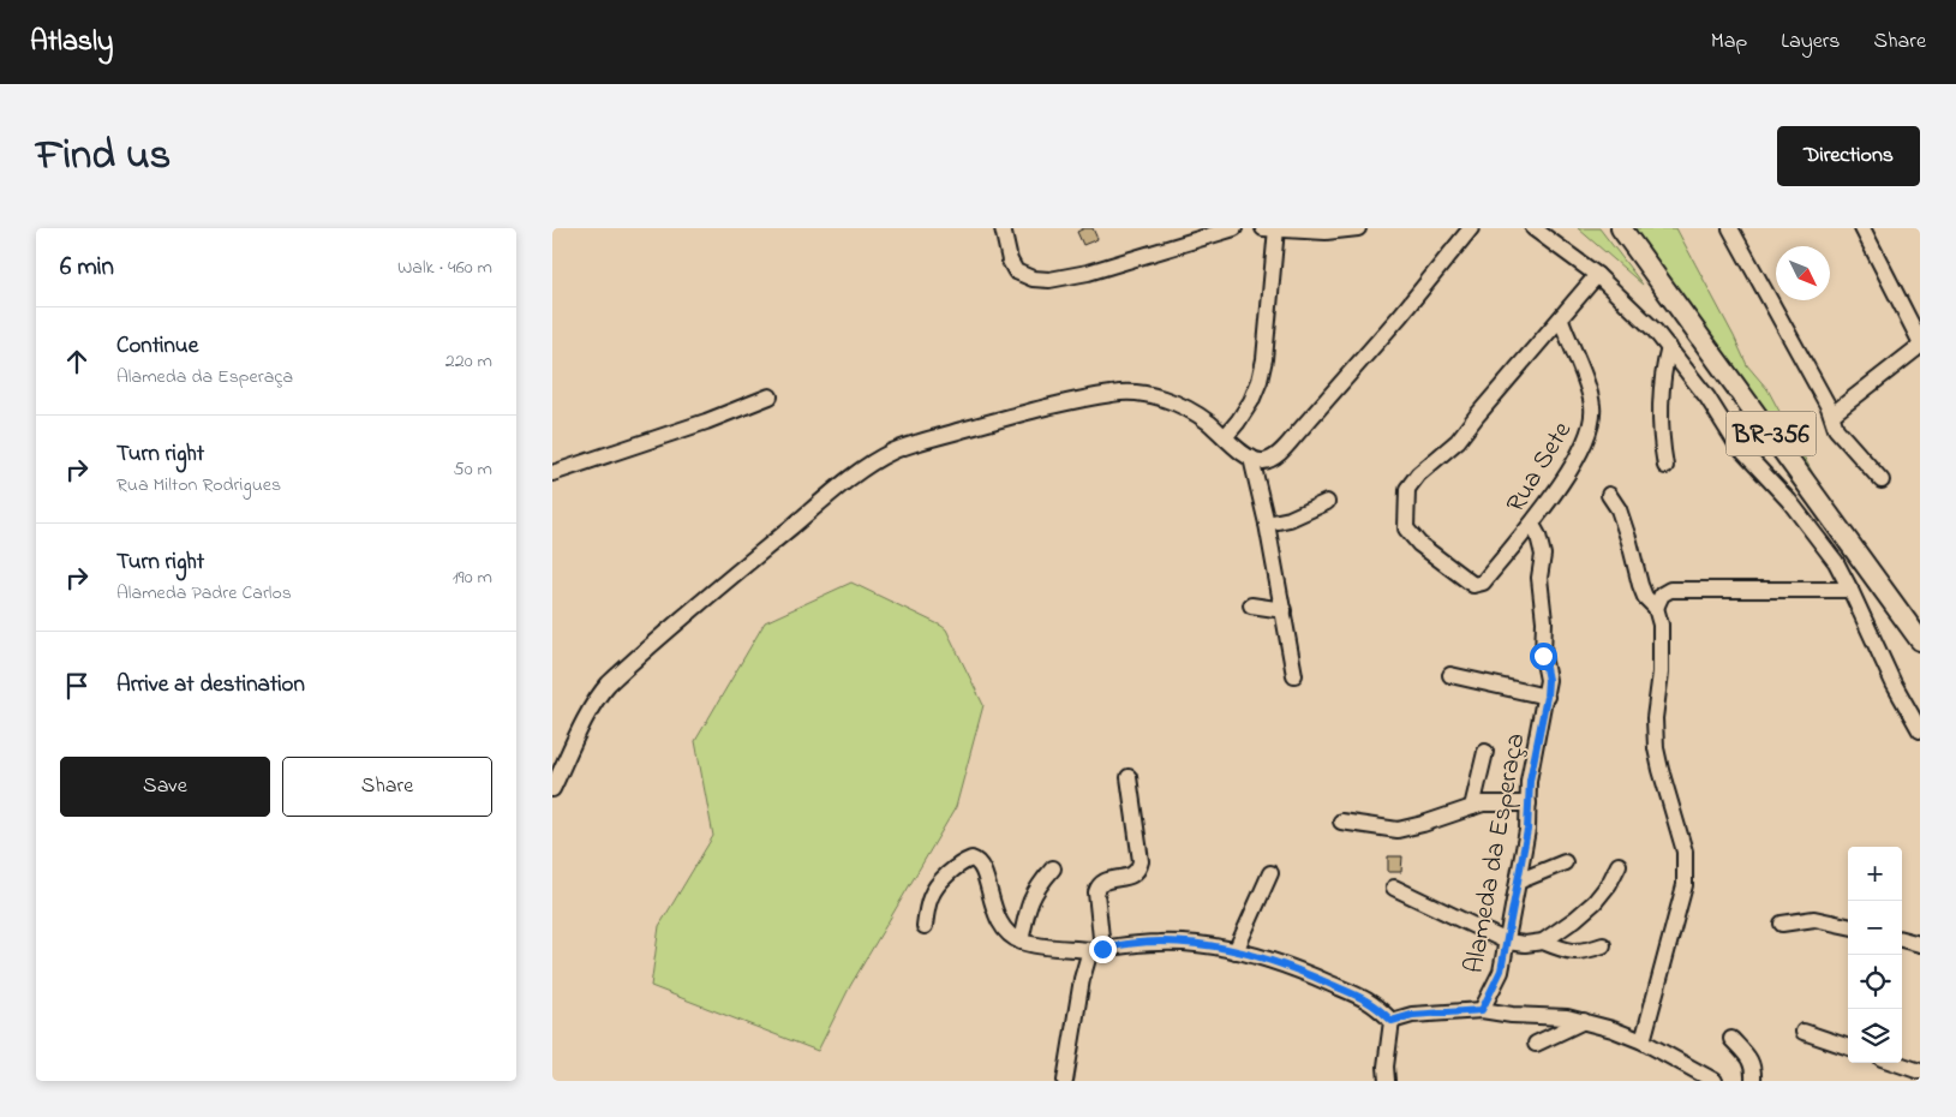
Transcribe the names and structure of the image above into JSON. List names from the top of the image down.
{
  "streets": {
    "main road": ["BR-356"],
    "street": ["Rua Sete", "Alameda da Esperaça"]
  },
  "crossings": [
    ["Rua Sete", "Alameda da Esperaça"]
  ],
  "north": "bottom right",
  "page": {
    "header": "Atlasly",
    "nav": ["Map", "Layers", "Share"],
    "title": "Find us",
    "buttons": [
      "Directions",
      ["Save", "Share"]
    ],
    "heading": ["6 min", "Walk · 460 m"],
    "list": [
      ["Continue", "Alameda da Esperaça", "220 m"],
      ["Turn right", "Rua Milton Rodrigues", "50 m"],
      ["Turn right", "Alameda Padre Carlos", "190 m"],
      "Arrive at destination"
    ],
    "map_buttons": ["+", "−"]
  }
}
